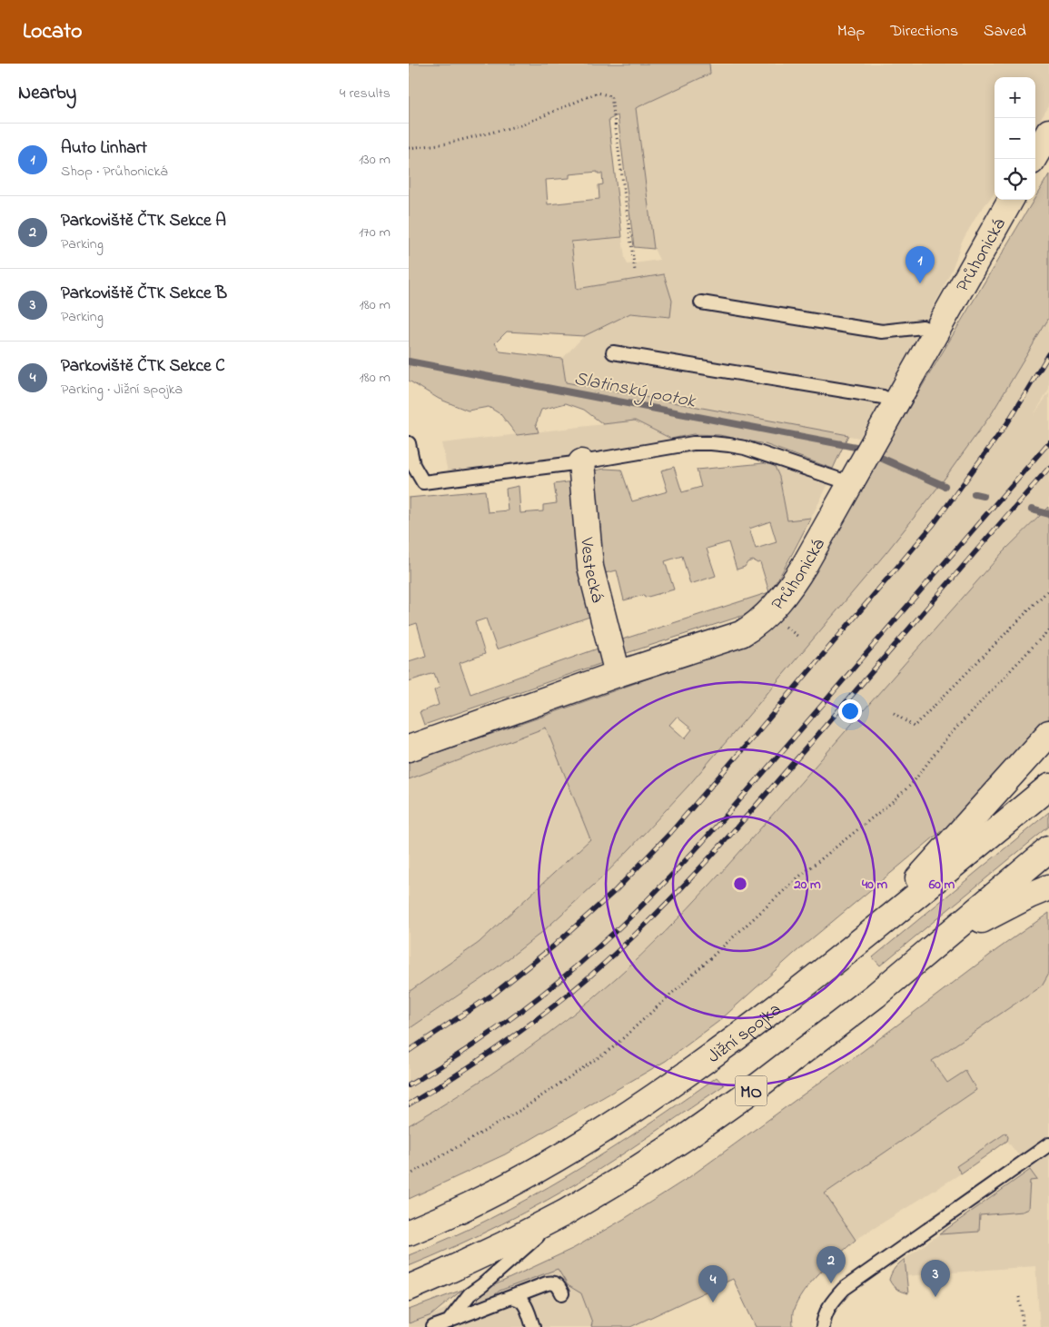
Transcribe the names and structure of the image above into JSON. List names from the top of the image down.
{
  "streets": {
    "main road": [
      "Průhonická",
      "Vestecká",
      "Jižní spojka",
      "MO"
    ]
  },
  "crossings": [
    ["Průhonická", "Vestecká"]
  ],
  "water": ["Slatinský potok"],
  "page": {
    "header": "Locato",
    "nav": ["Map", "Directions", "Saved"],
    "heading": ["Nearby", "4 results"],
    "map_buttons": ["+", "−"],
    "list": [
      {
        "mark": "1",
        "name": "Auto Linhart",
        "note": "Shop · Průhonická",
        "value": "130 m"
      },
      {
        "mark": "2",
        "name": "Parkoviště ČTK Sekce A",
        "note": "Parking",
        "value": "170 m"
      },
      {
        "mark": "3",
        "name": "Parkoviště ČTK Sekce B",
        "note": "Parking",
        "value": "180 m"
      },
      {
        "mark": "4",
        "name": "Parkoviště ČTK Sekce C",
        "note": "Parking · Jižní spojka",
        "value": "180 m"
      }
    ],
    "pins": [
      "1",
      "2",
      "3",
      "4"
    ]
  },
  "rings": ["20 m", "40 m", "60 m"]
}
